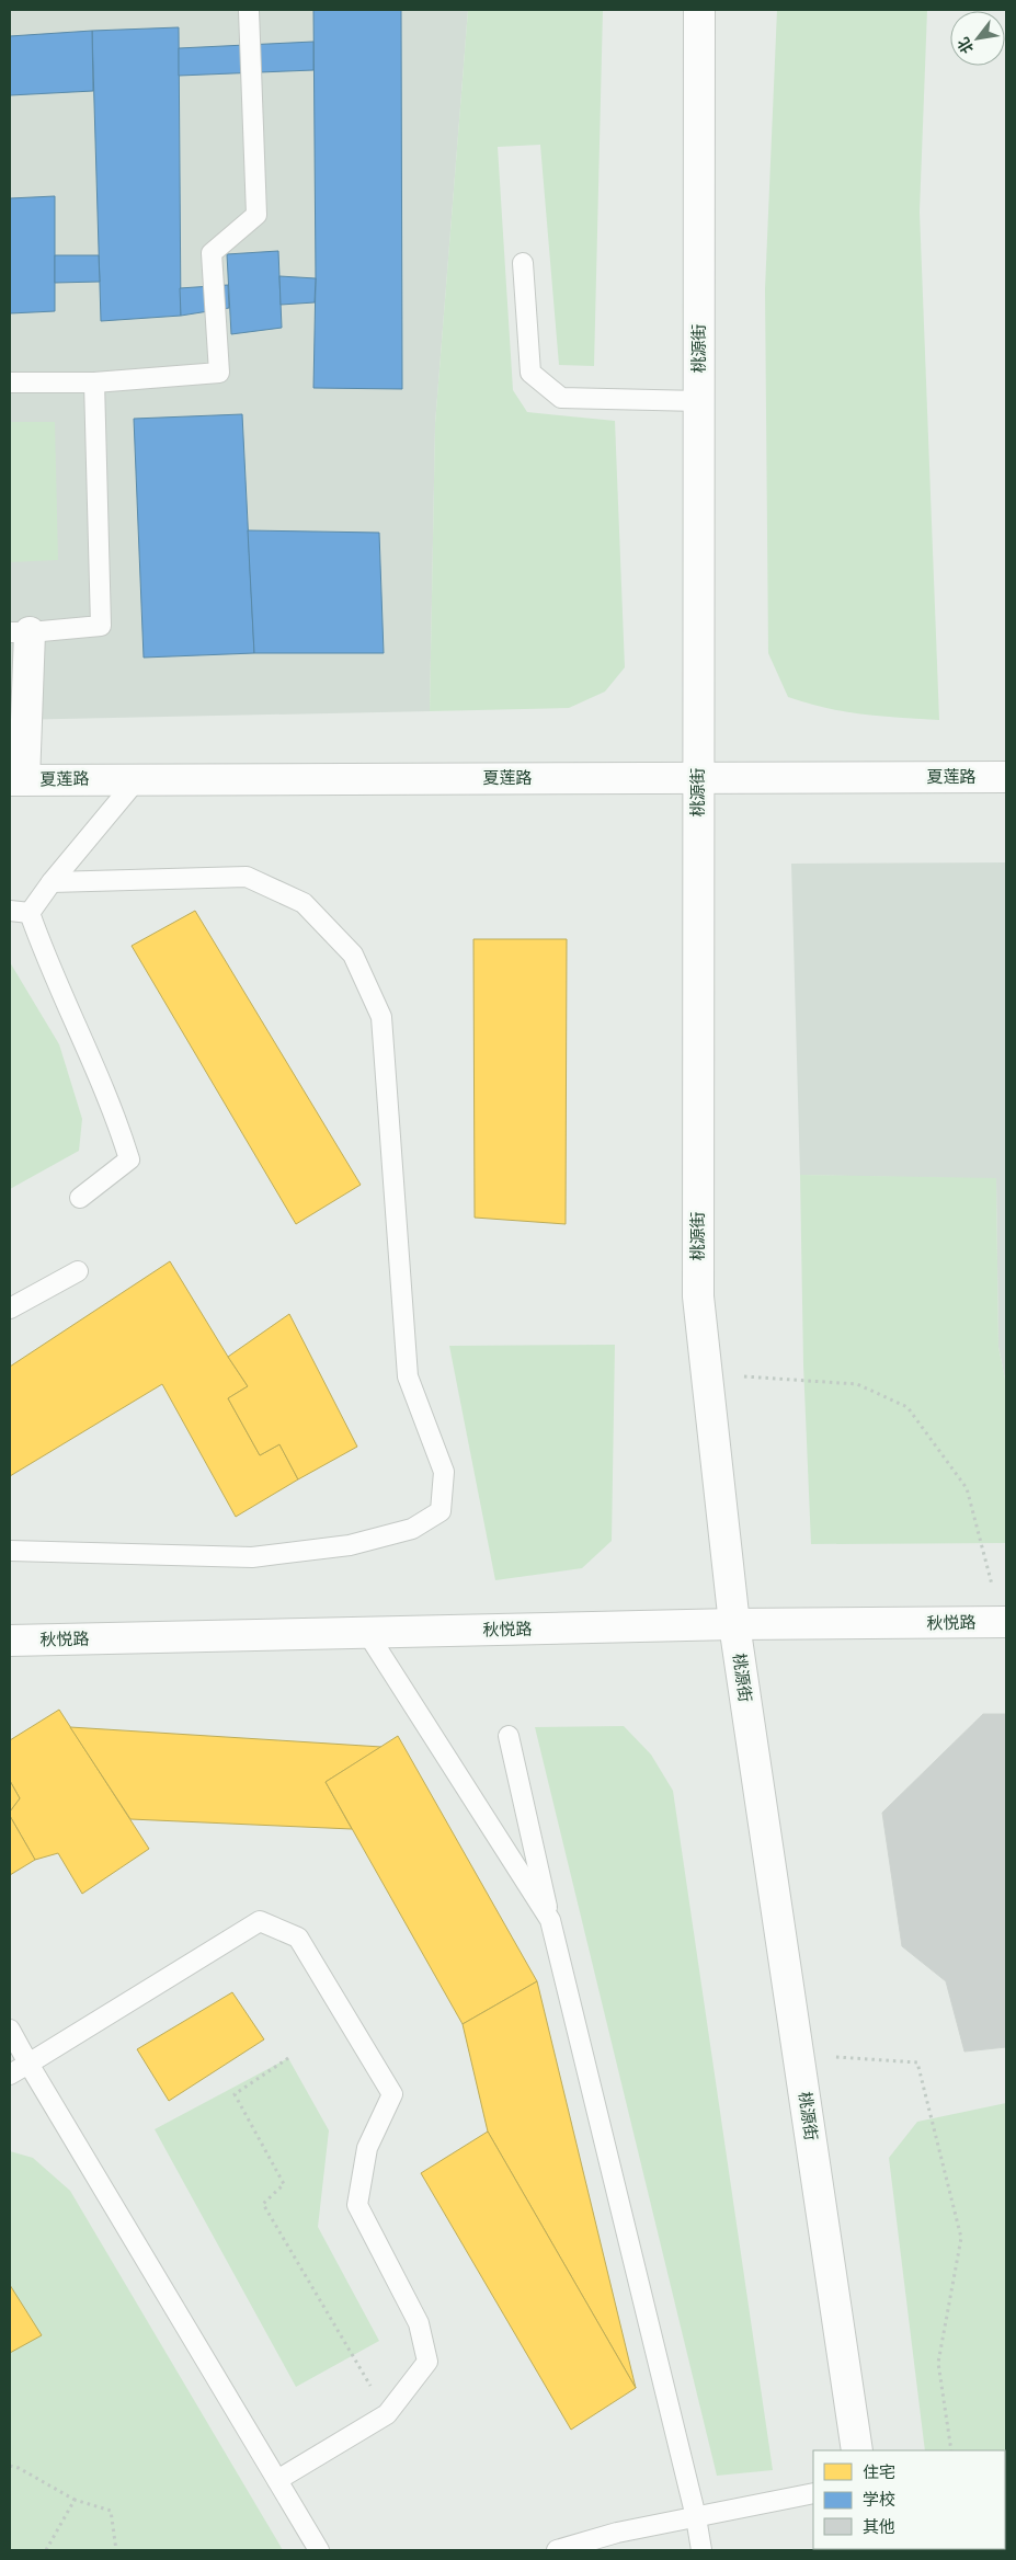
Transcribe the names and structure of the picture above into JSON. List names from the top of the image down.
{
  "streets": {
    "street": ["桃源街", "夏莲路", "秋悦路"]
  },
  "crossings": [
    ["桃源街", "夏莲路"],
    ["桃源街", "秋悦路"]
  ],
  "legend": ["住宅", "学校", "其他"],
  "north": "bottom left"
}
